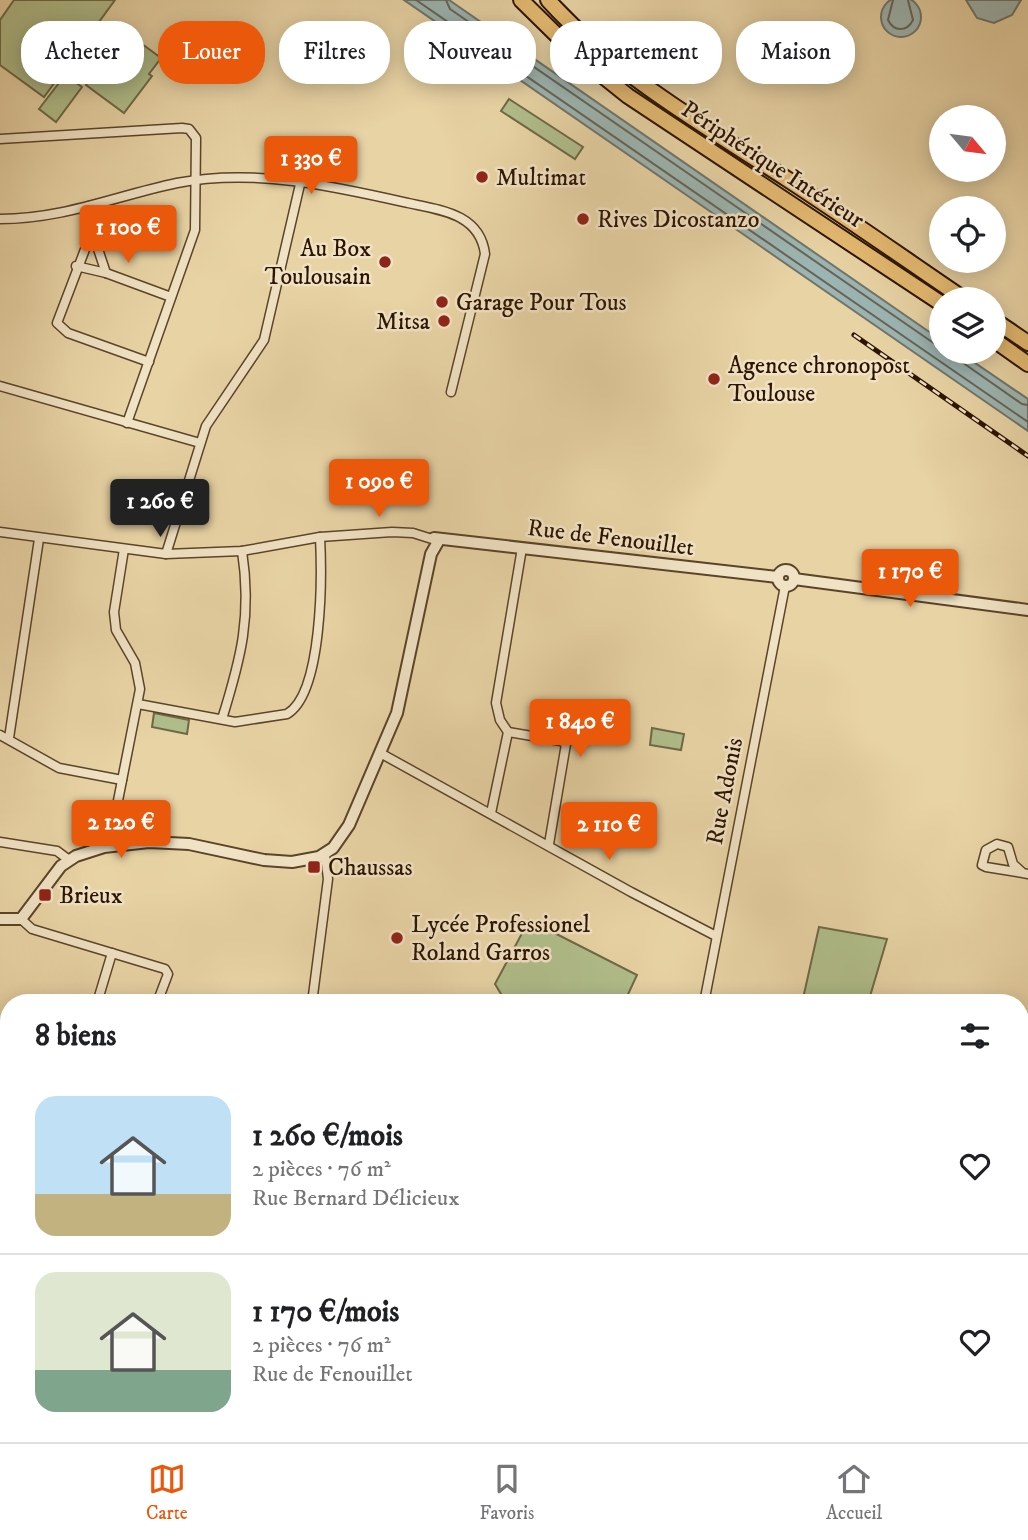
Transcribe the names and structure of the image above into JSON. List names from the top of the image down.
{
  "streets": {
    "highway": ["Périphérique Intérieur"],
    "street": ["Rue de Fenouillet", "Rue Adonis"]
  },
  "crossings": [
    ["Rue de Fenouillet", "Rue Adonis"]
  ],
  "places": {
    "other": [
      "Multimat",
      "Rives Dicostanzo",
      "Au Box Toulousain",
      "Garage Pour Tous",
      "Mitsa",
      "Agence chronopost Toulouse",
      "Lycée Professionel Roland Garros"
    ],
    "transit": ["Chaussas", "Brieux"]
  },
  "north": "bottom right",
  "page": {
    "chip": [
      "Acheter",
      "Louer",
      "Filtres",
      "Nouveau",
      "Appartement",
      "Maison"
    ],
    "price": [
      "1 330 €",
      "1 100 €",
      "1 090 €",
      "1 260 €",
      "1 170 €",
      "1 840 €",
      "2 120 €",
      "2 110 €"
    ],
    "heading": "8 biens",
    "list": [
      {
        "name": "1 260 €/mois",
        "note": "2 pièces · 76 m² · Rue Bernard Délicieux"
      },
      {
        "name": "1 170 €/mois",
        "note": "2 pièces · 76 m² · Rue de Fenouillet"
      }
    ],
    "tabs": ["Carte", "Favoris", "Accueil"]
  }
}
